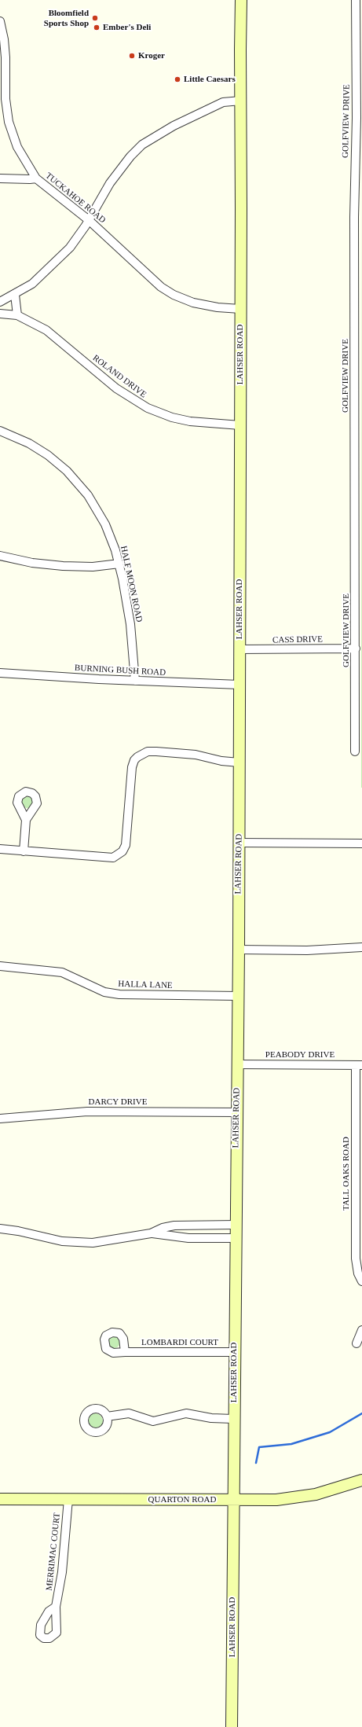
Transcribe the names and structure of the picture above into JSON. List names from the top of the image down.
{
  "streets": {
    "street": [
      "GOLFVIEW DRIVE",
      "TUCKAHOE ROAD",
      "LAHSER ROAD",
      "ROLAND DRIVE",
      "HALF MOON ROAD",
      "CASS DRIVE",
      "BURNING BUSH ROAD",
      "HALLA LANE",
      "PEABODY DRIVE",
      "DARCY DRIVE",
      "TALL OAKS ROAD",
      "LOMBARDI COURT",
      "QUARTON ROAD",
      "MERRIMAC COURT"
    ]
  },
  "crossings": [
    ["GOLFVIEW DRIVE", "CASS DRIVE"],
    ["TUCKAHOE ROAD", "LAHSER ROAD"],
    ["LAHSER ROAD", "ROLAND DRIVE"],
    ["LAHSER ROAD", "CASS DRIVE"],
    ["LAHSER ROAD", "BURNING BUSH ROAD"],
    ["LAHSER ROAD", "HALLA LANE"],
    ["LAHSER ROAD", "PEABODY DRIVE"],
    ["LAHSER ROAD", "DARCY DRIVE"],
    ["LAHSER ROAD", "LOMBARDI COURT"],
    ["LAHSER ROAD", "QUARTON ROAD"],
    ["HALF MOON ROAD", "BURNING BUSH ROAD"],
    ["PEABODY DRIVE", "TALL OAKS ROAD"],
    ["QUARTON ROAD", "MERRIMAC COURT"]
  ],
  "places": [
    "Bloomfield Sports Shop",
    "Ember's Deli",
    "Kroger",
    "Little Caesars"
  ]
}
